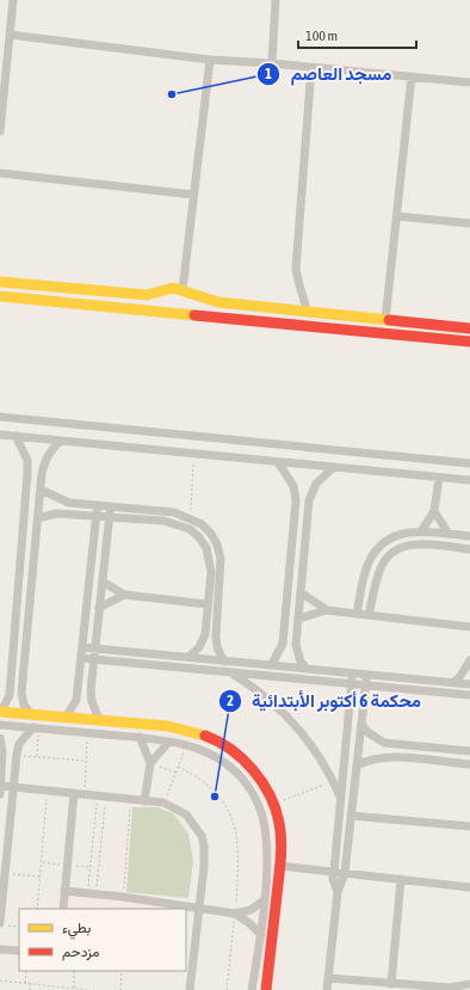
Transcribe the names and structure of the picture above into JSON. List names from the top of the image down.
{
  "places": ["مسجد العاصم", "محكمة 6 أكتوبر الأبتدائية"],
  "legend": ["بطيء", "مزدحم"],
  "scale_bar": "100 m"
}
